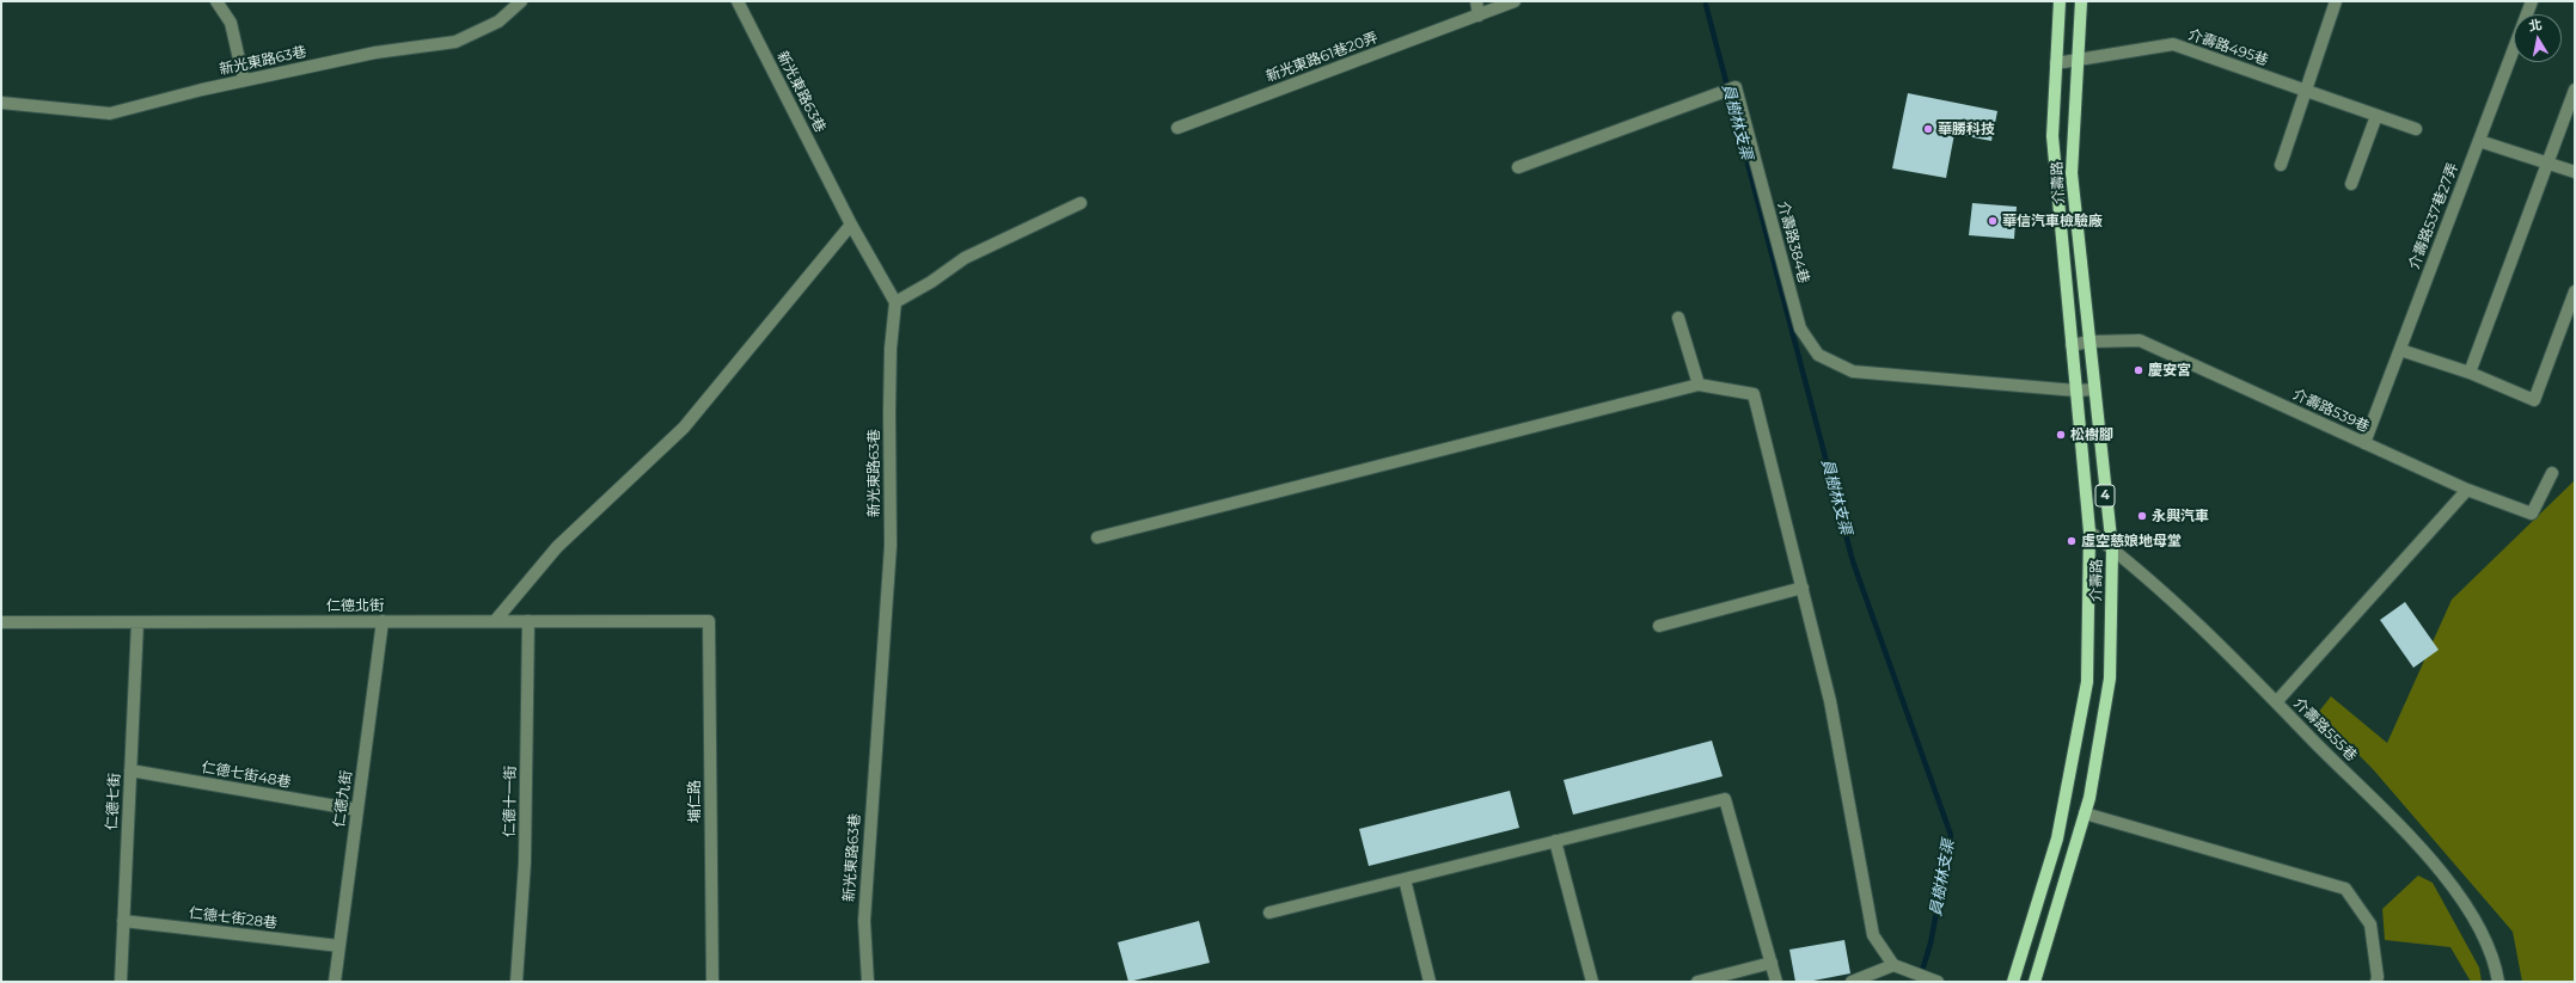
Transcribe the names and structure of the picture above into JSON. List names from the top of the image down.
{
  "streets": {
    "main road": ["介壽路", "4"],
    "street": [
      "介壽路495巷",
      "新光東路61巷20弄",
      "新光東路63巷",
      "介壽路537巷27弄",
      "介壽路384巷",
      "介壽路539巷",
      "仁德北街",
      "介壽路555巷",
      "仁德七街48巷",
      "仁德九街",
      "仁德七街",
      "仁德十一街",
      "埔仁路",
      "仁德七街28巷"
    ]
  },
  "crossings": [
    ["介壽路495巷", "介壽路"],
    ["介壽路", "介壽路384巷"],
    ["介壽路", "介壽路539巷"],
    ["介壽路", "介壽路555巷"],
    ["介壽路537巷27弄", "介壽路539巷"],
    ["仁德北街", "仁德九街"],
    ["仁德北街", "仁德七街"],
    ["仁德北街", "仁德十一街"],
    ["仁德北街", "埔仁路"],
    ["仁德七街48巷", "仁德九街"],
    ["仁德七街48巷", "仁德七街"],
    ["仁德九街", "仁德七街28巷"],
    ["仁德七街", "仁德七街28巷"]
  ],
  "water": ["員樹林支渠"],
  "places": [
    "華勝科技",
    "華信汽車檢驗廠",
    "慶安宮",
    "松樹腳",
    "永興汽車",
    "虛空慈娘地母堂"
  ],
  "north": "top"
}
